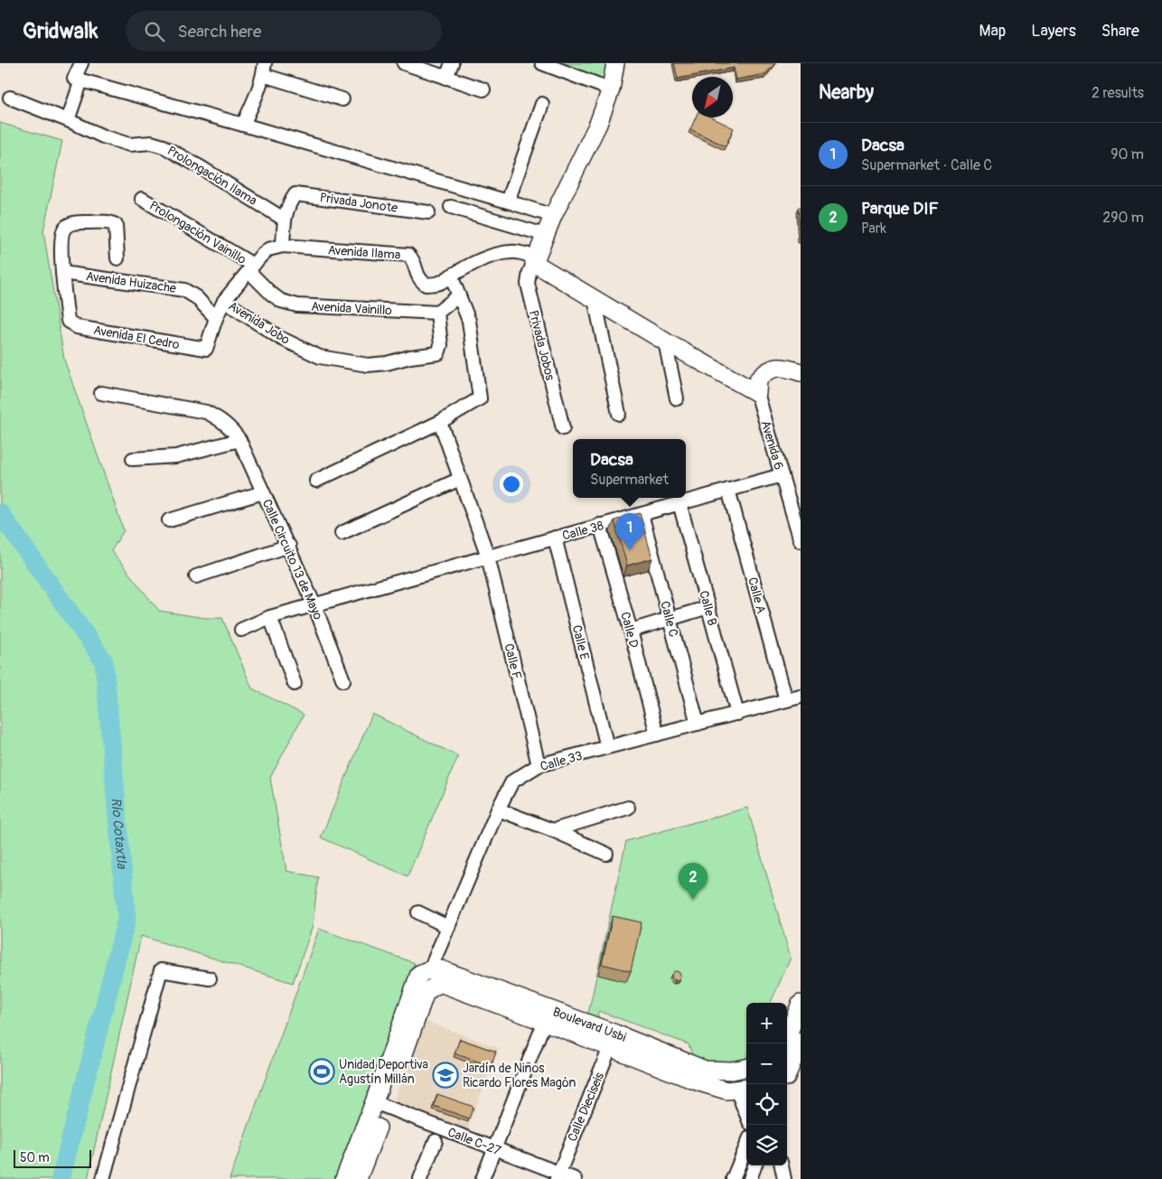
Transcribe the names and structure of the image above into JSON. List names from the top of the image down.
{
  "streets": {
    "street": [
      "Prolongación Ilama",
      "Privada Jonote",
      "Prolongación Vainillo",
      "Avenida Ilama",
      "Avenida Huizache",
      "Avenida Vainillo",
      "Avenida Jobo",
      "Avenida El Cedro",
      "Privada Jobos",
      "Avenida 6",
      "Calle 38",
      "Calle Circuito 13 de Mayo",
      "Calle A",
      "Calle B",
      "Calle C",
      "Calle D",
      "Calle E",
      "Calle F",
      "Calle 33",
      "Boulevard Usbi",
      "Calle Dieciseis",
      "Calle C-27"
    ]
  },
  "crossings": [
    ["Prolongación Ilama", "Privada Jonote"],
    ["Prolongación Vainillo", "Avenida Vainillo"],
    ["Avenida Huizache", "Avenida El Cedro"],
    ["Avenida Vainillo", "Avenida Jobo"],
    ["Avenida 6", "Calle 38"],
    ["Calle 38", "Calle Circuito 13 de Mayo"],
    ["Calle 38", "Calle A"],
    ["Calle 38", "Calle B"],
    ["Calle 38", "Calle C"],
    ["Calle 38", "Calle D"],
    ["Calle 38", "Calle E"],
    ["Calle 38", "Calle F"],
    ["Calle A", "Calle 33"],
    ["Calle B", "Calle 33"],
    ["Calle C", "Calle 33"],
    ["Calle D", "Calle 33"],
    ["Calle E", "Calle 33"],
    ["Calle F", "Calle 33"],
    ["Calle 33", "Boulevard Usbi"],
    ["Boulevard Usbi", "Calle Dieciseis"],
    ["Calle Dieciseis", "Calle C-27"]
  ],
  "water": ["Río Cotaxtla"],
  "places": {
    "sports": ["Unidad Deportiva Agustín Millán"],
    "school or university": ["Jardín de Niños Ricardo Flores Magón"]
  },
  "scale_bar": "50 m",
  "north": "bottom left",
  "page": {
    "header": "Gridwalk",
    "search": "Search here",
    "nav": ["Map", "Layers", "Share"],
    "heading": ["Nearby", "2 results"],
    "list": [
      {
        "mark": "1",
        "name": "Dacsa",
        "note": "Supermarket · Calle C",
        "value": "90 m"
      },
      {
        "mark": "2",
        "name": "Parque DIF",
        "note": "Park",
        "value": "290 m"
      }
    ],
    "popup": ["Dacsa", "Supermarket"],
    "pins": ["1", "2"],
    "map_buttons": ["+", "−"],
    "scale": "50 m"
  }
}
